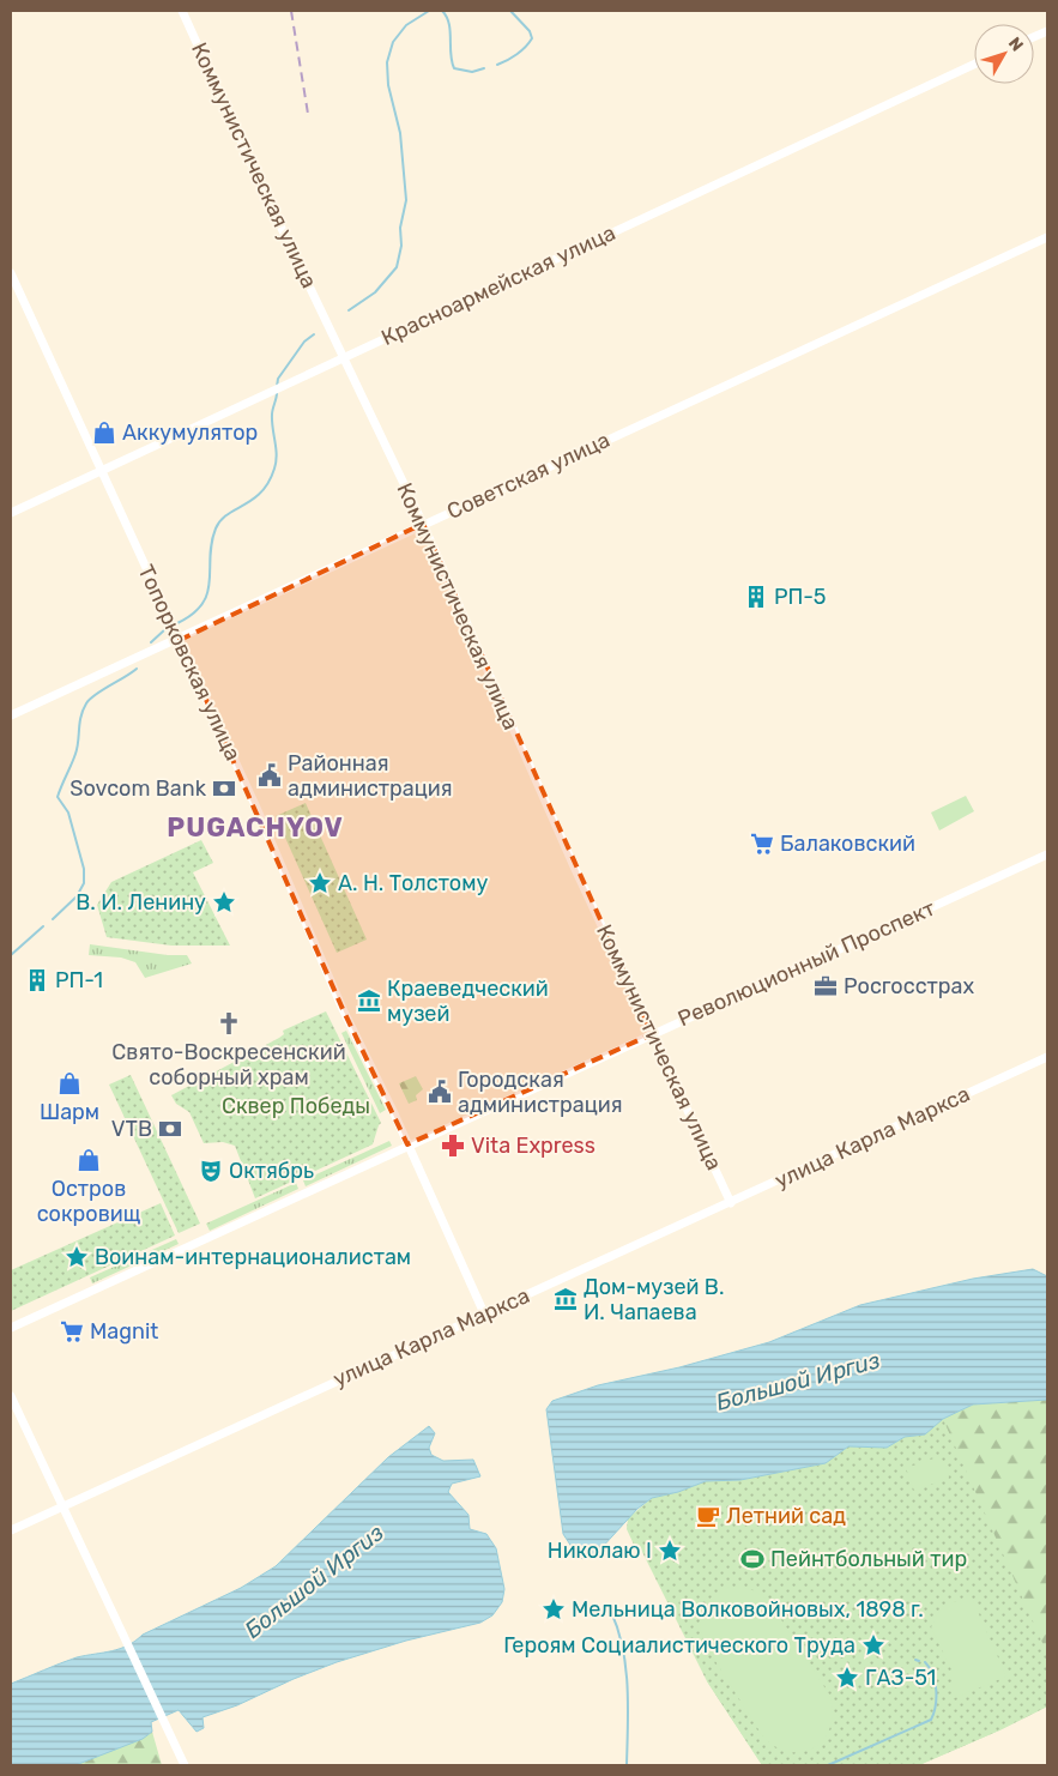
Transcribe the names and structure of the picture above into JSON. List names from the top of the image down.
{
  "streets": {
    "street": [
      "Коммунистическая улица",
      "Красноармейская улица",
      "Советская улица",
      "Топорковская улица",
      "Революционный Проспект",
      "улица Карла Маркса"
    ]
  },
  "crossings": [
    ["Коммунистическая улица", "Красноармейская улица"],
    ["Коммунистическая улица", "Советская улица"],
    ["Коммунистическая улица", "Революционный Проспект"],
    ["Коммунистическая улица", "улица Карла Маркса"],
    ["Красноармейская улица", "Топорковская улица"],
    ["Советская улица", "Топорковская улица"],
    ["Топорковская улица", "Революционный Проспект"],
    ["Топорковская улица", "улица Карла Маркса"]
  ],
  "districts": ["PUGACHYOV"],
  "water": ["Большой Иргиз"],
  "parks": ["Сквер Победы"],
  "places": {
    "shop": ["Аккумулятор", "Шарм", "Остров сокровищ"],
    "building": ["РП-5", "РП-1"],
    "public building": ["Районная администрация", "Городская администрация"],
    "bank": ["Sovcom Bank", "VTB"],
    "supermarket": ["Балаковский", "Magnit"],
    "place": [
      "А. Н. Толстому",
      "В. И. Ленину",
      "Воинам-интернационалистам",
      "Николаю I",
      "Мельница Волковойновых, 1898 г.",
      "Героям Социалистического Труда",
      "ГАЗ-51"
    ],
    "office": ["Росгосстрах"],
    "museum": ["Краеведческий музей", "Дом-музей В. И. Чапаева"],
    "church": ["Свято-Воскресенский соборный храм"],
    "pharmacy": ["Vita Express"],
    "theatre": ["Октябрь"],
    "cafe": ["Летний сад"],
    "sports": ["Пейнтбольный тир"]
  },
  "north": "top right"
}
